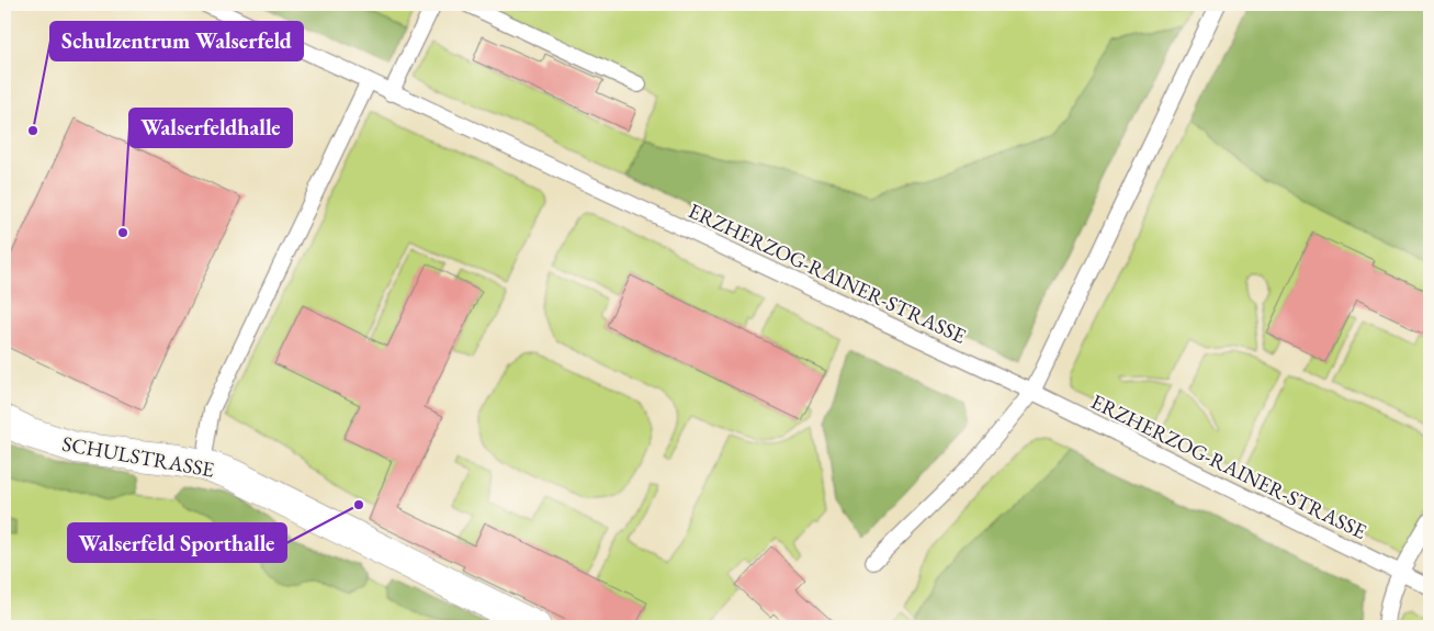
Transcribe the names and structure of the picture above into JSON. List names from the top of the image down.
{
  "streets": {
    "street": ["SCHULSTRASSE"],
    "lane": ["ERZHERZOG-RAINER-STRASSE"]
  },
  "places": ["Schulzentrum Walserfeld", "Walserfeldhalle", "Walserfeld Sporthalle"]
}
